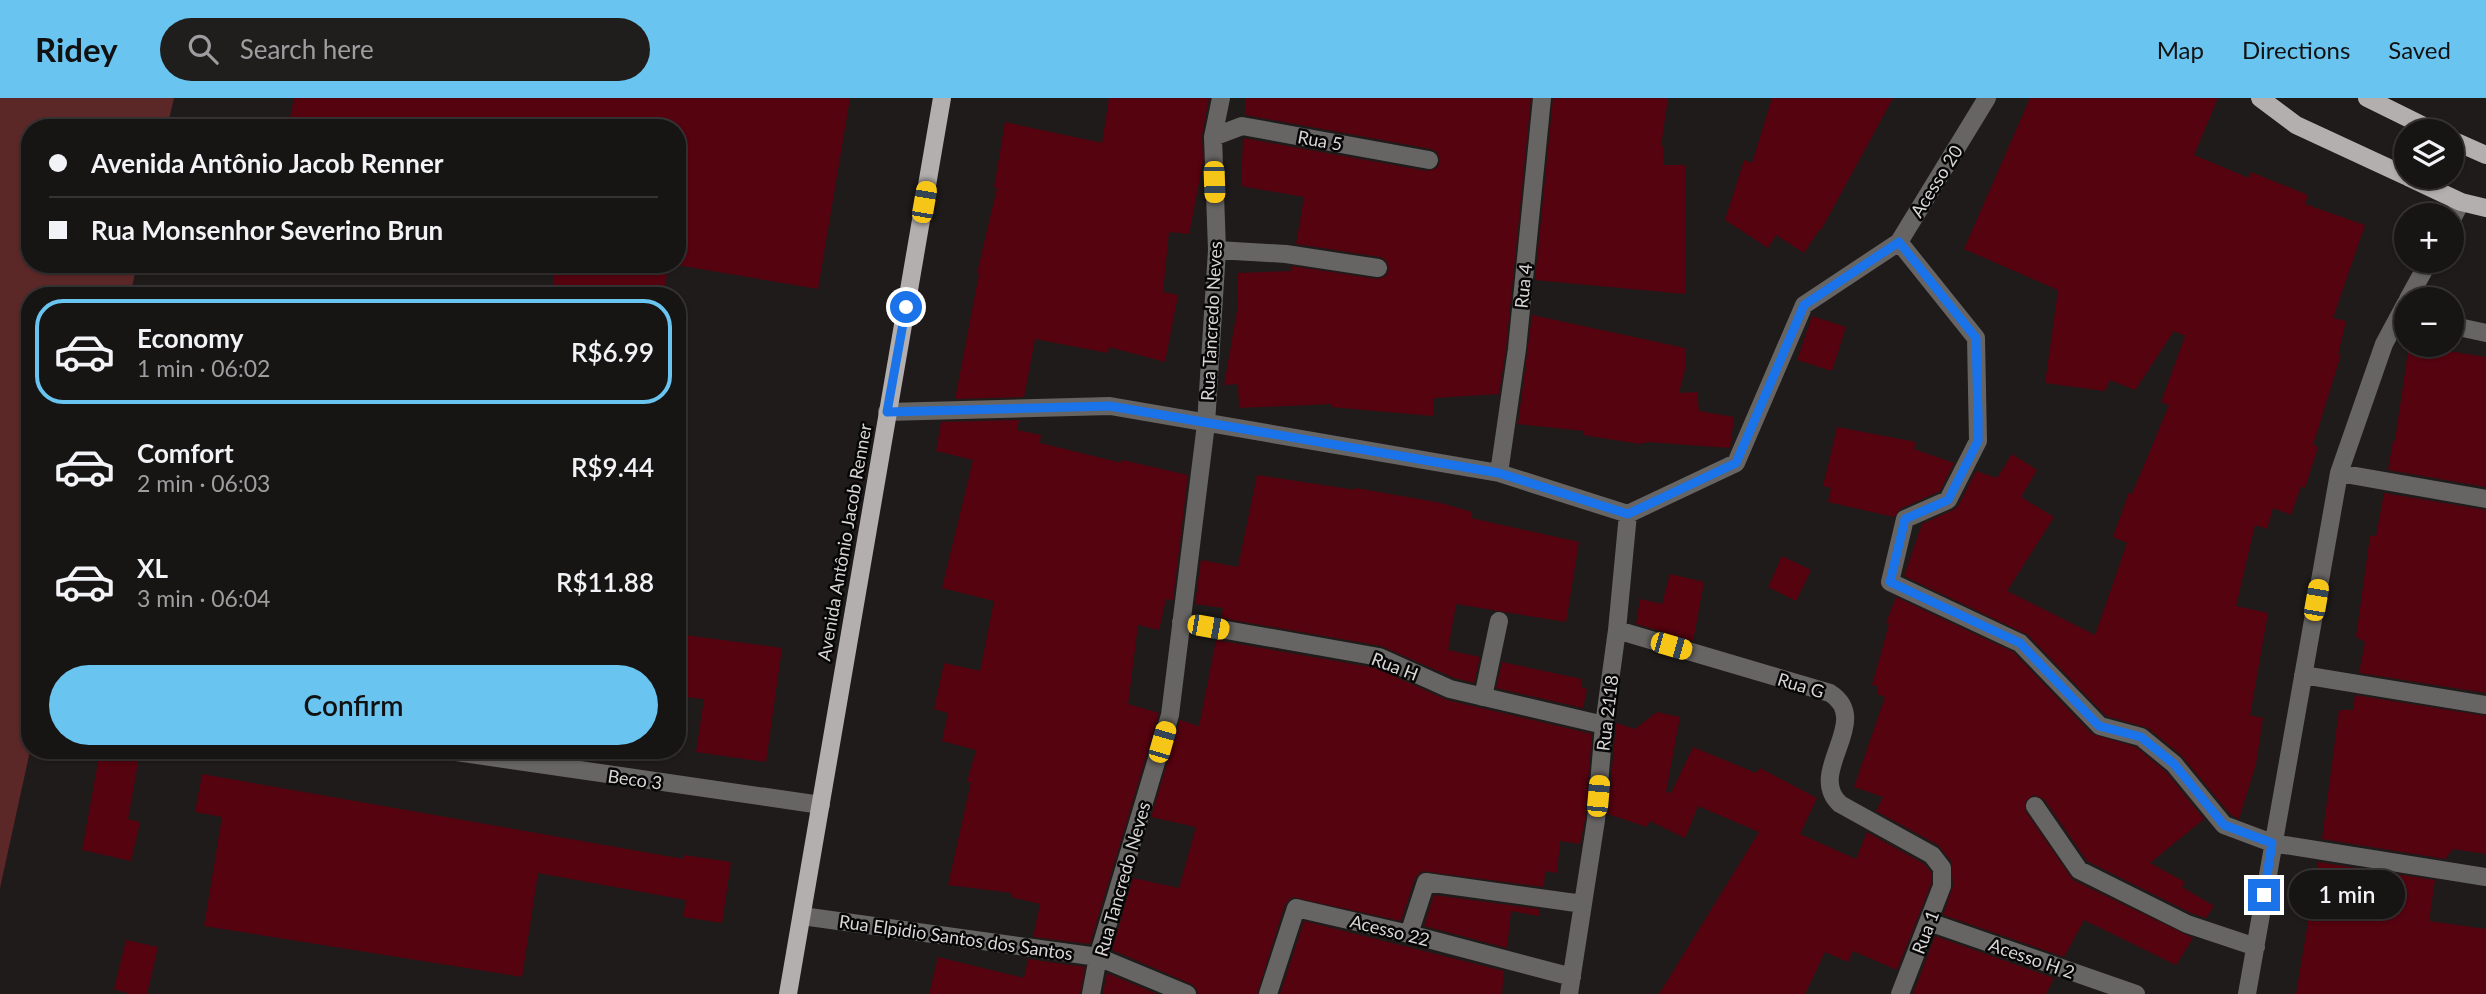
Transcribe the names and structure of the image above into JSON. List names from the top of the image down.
{
  "streets": {
    "main road": ["Avenida Antônio Jacob Renner"],
    "street": [
      "Rua 5",
      "Acesso 20",
      "Rua 4",
      "Rua Tancredo Neves",
      "Rua H",
      "Rua G",
      "Rua 2118",
      "Beco 3",
      "Acesso 22",
      "Rua 1",
      "Rua Elpidio Santos dos Santos",
      "Acesso H 2"
    ]
  },
  "crossings": [
    ["Rua 5", "Rua Tancredo Neves"],
    ["Rua Tancredo Neves", "Rua H"],
    ["Rua Tancredo Neves", "Rua Elpidio Santos dos Santos"],
    ["Avenida Antônio Jacob Renner", "Beco 3"],
    ["Avenida Antônio Jacob Renner", "Rua Elpidio Santos dos Santos"],
    ["Rua H", "Rua 2118"],
    ["Rua G", "Rua 2118"],
    ["Rua G", "Rua 1"],
    ["Rua 2118", "Acesso 22"],
    ["Rua 1", "Acesso H 2"]
  ],
  "page": {
    "header": "Ridey",
    "search": "Search here",
    "nav": ["Map", "Directions", "Saved"],
    "map_buttons": ["+", "−"],
    "banner": ["Avenida Antônio Jacob Renner", "Rua Monsenhor Severino Brun"],
    "list": [
      {
        "name": "Economy",
        "note": "1 min · 06:02",
        "value": "R$6.99"
      },
      {
        "name": "Comfort",
        "note": "2 min · 06:03",
        "value": "R$9.44"
      },
      {
        "name": "XL",
        "note": "3 min · 06:04",
        "value": "R$11.88"
      }
    ],
    "buttons": "Confirm",
    "bubble": "1 min"
  }
}
